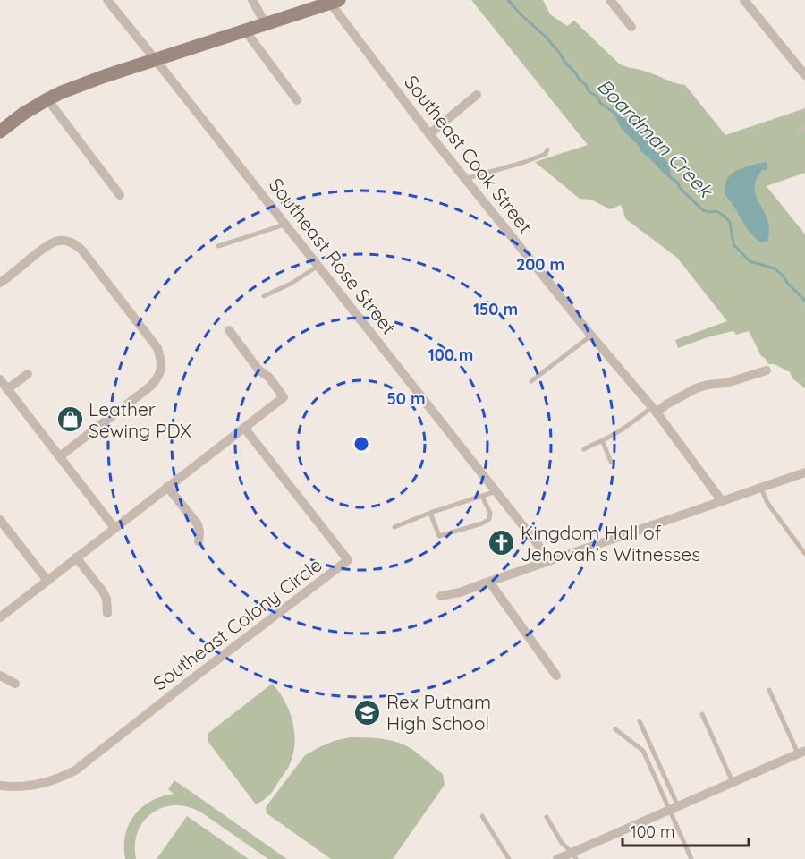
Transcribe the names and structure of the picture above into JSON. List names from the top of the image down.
{
  "streets": {
    "street": ["Southeast Cook Street", "Southeast Rose Street", "Southeast Colony Circle"]
  },
  "water": ["Boardman Creek"],
  "places": {
    "shop": ["Leather Sewing PDX"],
    "church": ["Kingdom Hall of Jehovah’s Witnesses"],
    "school or university": ["Rex Putnam High School"]
  },
  "scale_bar": "100 m",
  "rings": [
    "200 m",
    "150 m",
    "100 m",
    "50 m"
  ]
}
